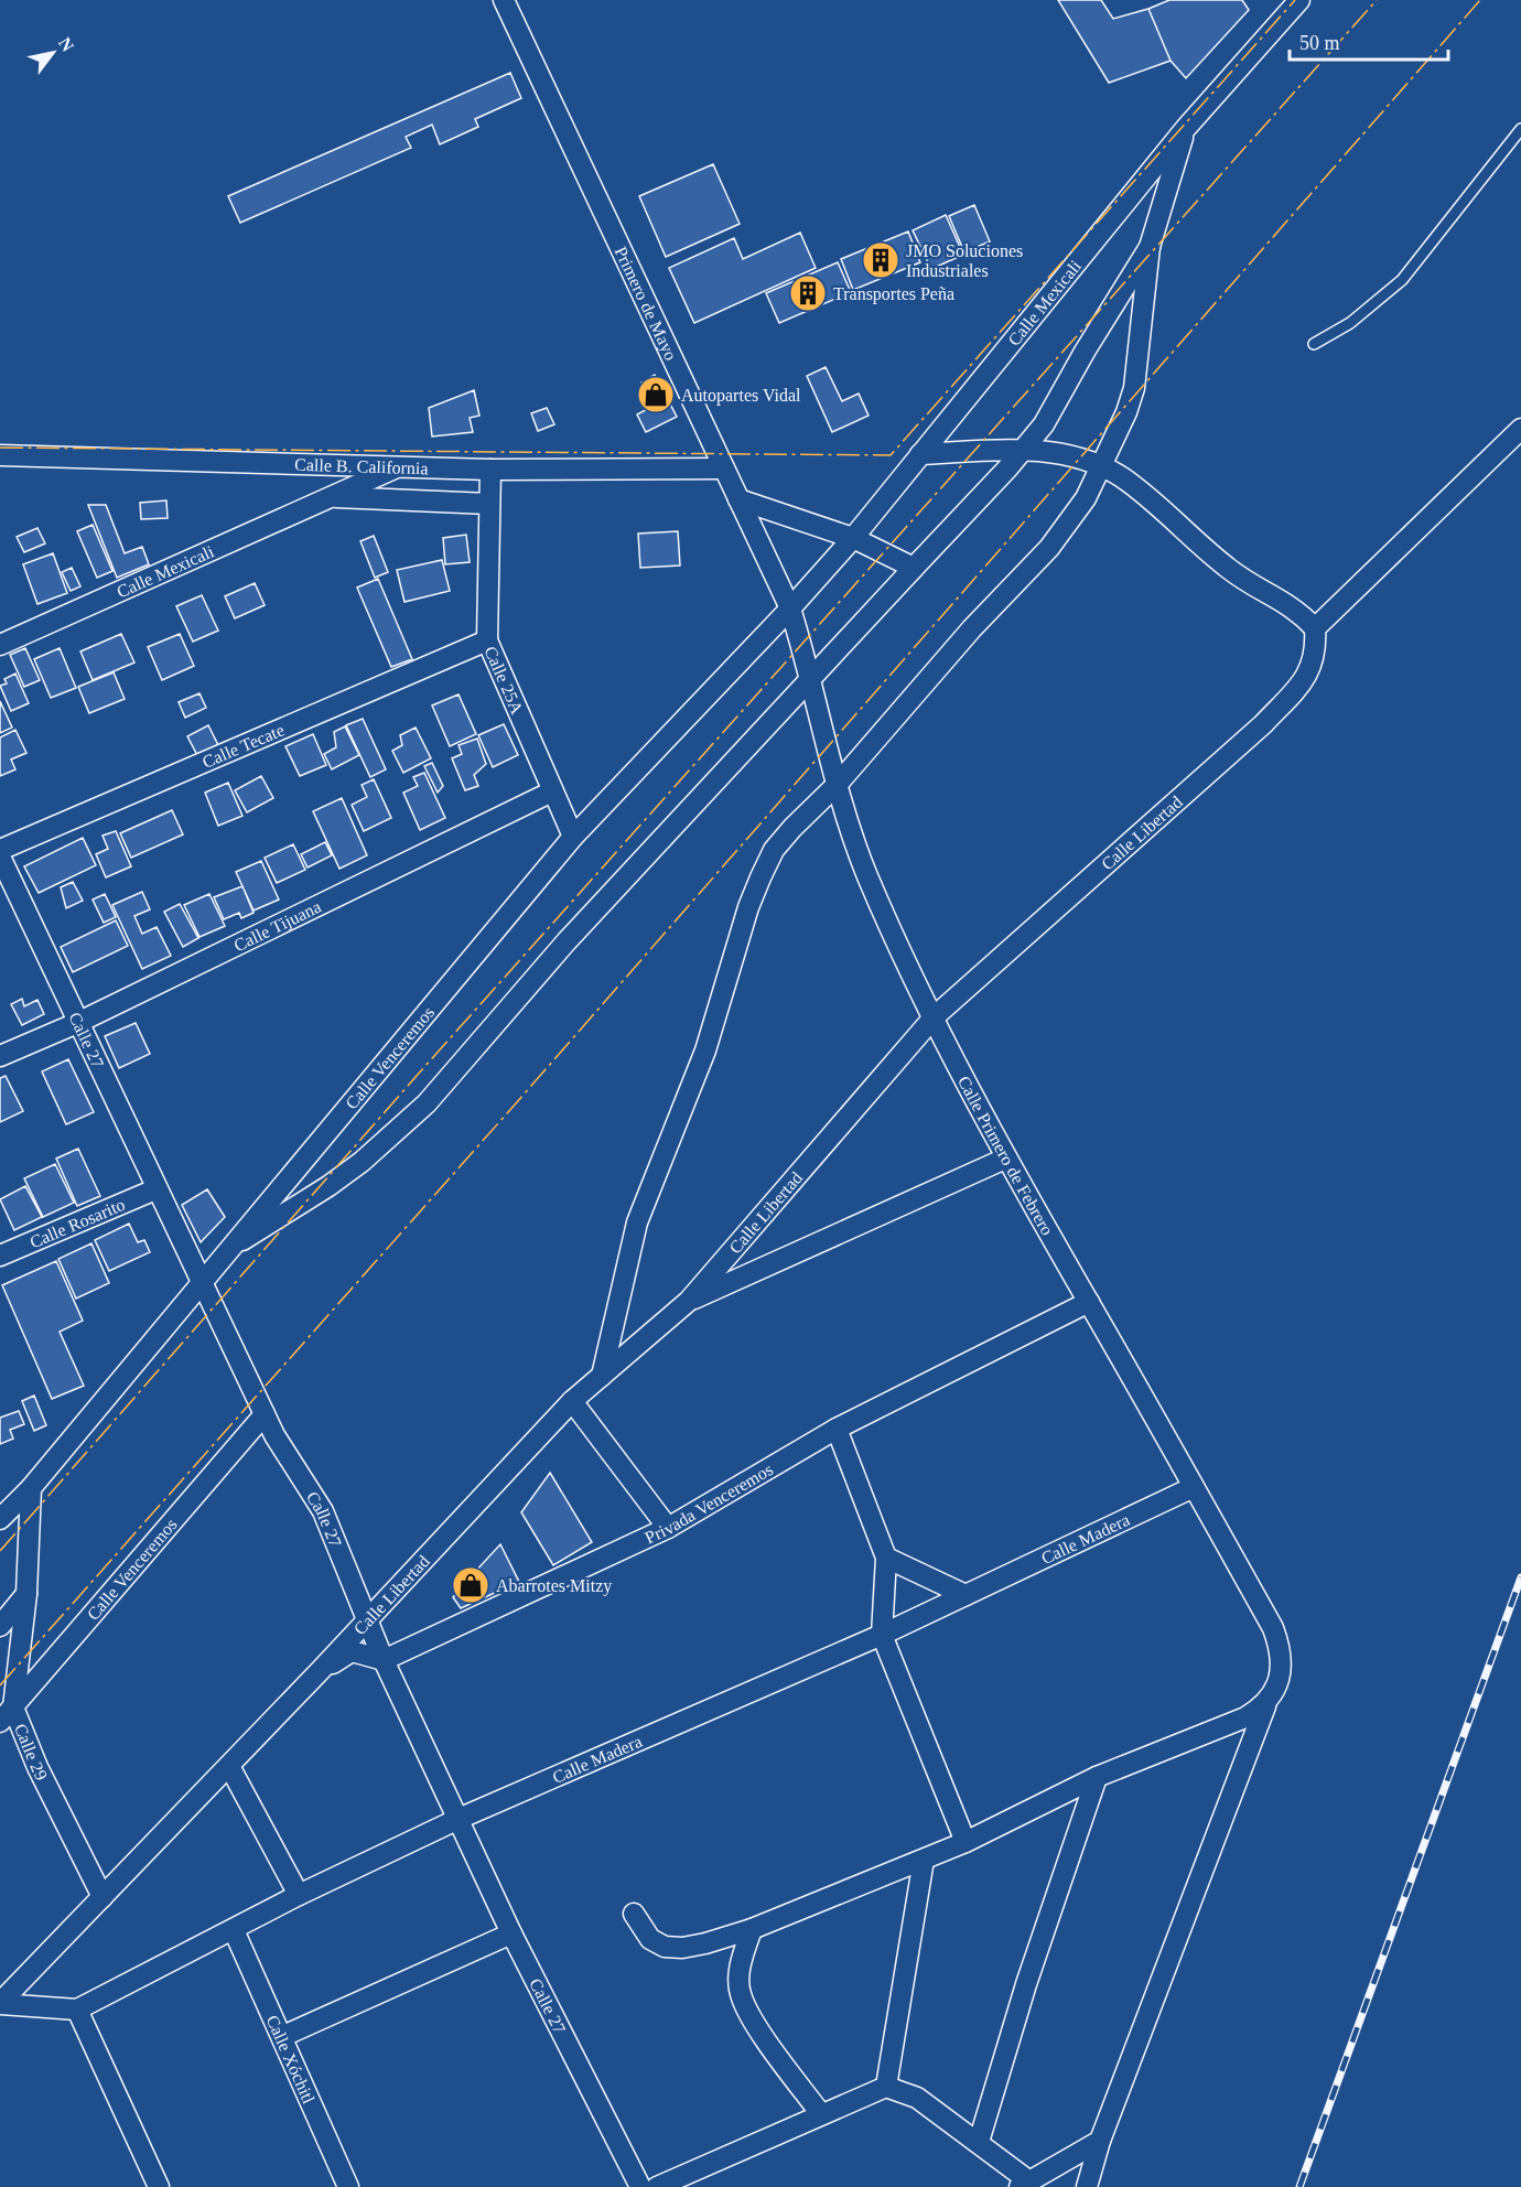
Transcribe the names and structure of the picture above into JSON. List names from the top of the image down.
{
  "streets": {
    "street": [
      "Calle Mexicali",
      "Primero de Mayo",
      "Calle B. California",
      "Calle 25A",
      "Calle Tecate",
      "Calle Libertad",
      "Calle Tijuana",
      "Calle 27",
      "Calle Venceremos",
      "Calle Primero de Febrero",
      "Calle Rosarito",
      "Privada Venceremos",
      "Calle Madera",
      "Calle 29",
      "Calle Xóchitl"
    ]
  },
  "crossings": [
    ["Calle Mexicali", "Primero de Mayo"],
    ["Calle Mexicali", "Calle B. California"],
    ["Calle Mexicali", "Calle 25A"],
    ["Calle Mexicali", "Calle Venceremos"],
    ["Calle Mexicali", "Calle Primero de Febrero"],
    ["Primero de Mayo", "Calle B. California"],
    ["Primero de Mayo", "Calle Venceremos"],
    ["Primero de Mayo", "Calle Primero de Febrero"],
    ["Calle B. California", "Calle 25A"],
    ["Calle 25A", "Calle Tecate"],
    ["Calle 25A", "Calle Tijuana"],
    ["Calle 25A", "Calle Venceremos"],
    ["Calle Libertad", "Calle 27"],
    ["Calle Libertad", "Calle Primero de Febrero"],
    ["Calle Libertad", "Calle 29"],
    ["Calle Tijuana", "Calle 27"],
    ["Calle 27", "Calle Venceremos"],
    ["Calle 27", "Calle Rosarito"],
    ["Calle 27", "Privada Venceremos"],
    ["Calle 27", "Calle Madera"],
    ["Calle Venceremos", "Calle Primero de Febrero"],
    ["Calle Venceremos", "Calle 29"],
    ["Calle Primero de Febrero", "Privada Venceremos"],
    ["Calle Primero de Febrero", "Calle Madera"],
    ["Calle Madera", "Calle Xóchitl"]
  ],
  "places": {
    "building": ["JMO Soluciones Industriales", "Transportes Peña"],
    "shop": ["Autopartes Vidal", "Abarrotes Mitzy"]
  },
  "scale_bar": "50 m",
  "north": "top right"
}
